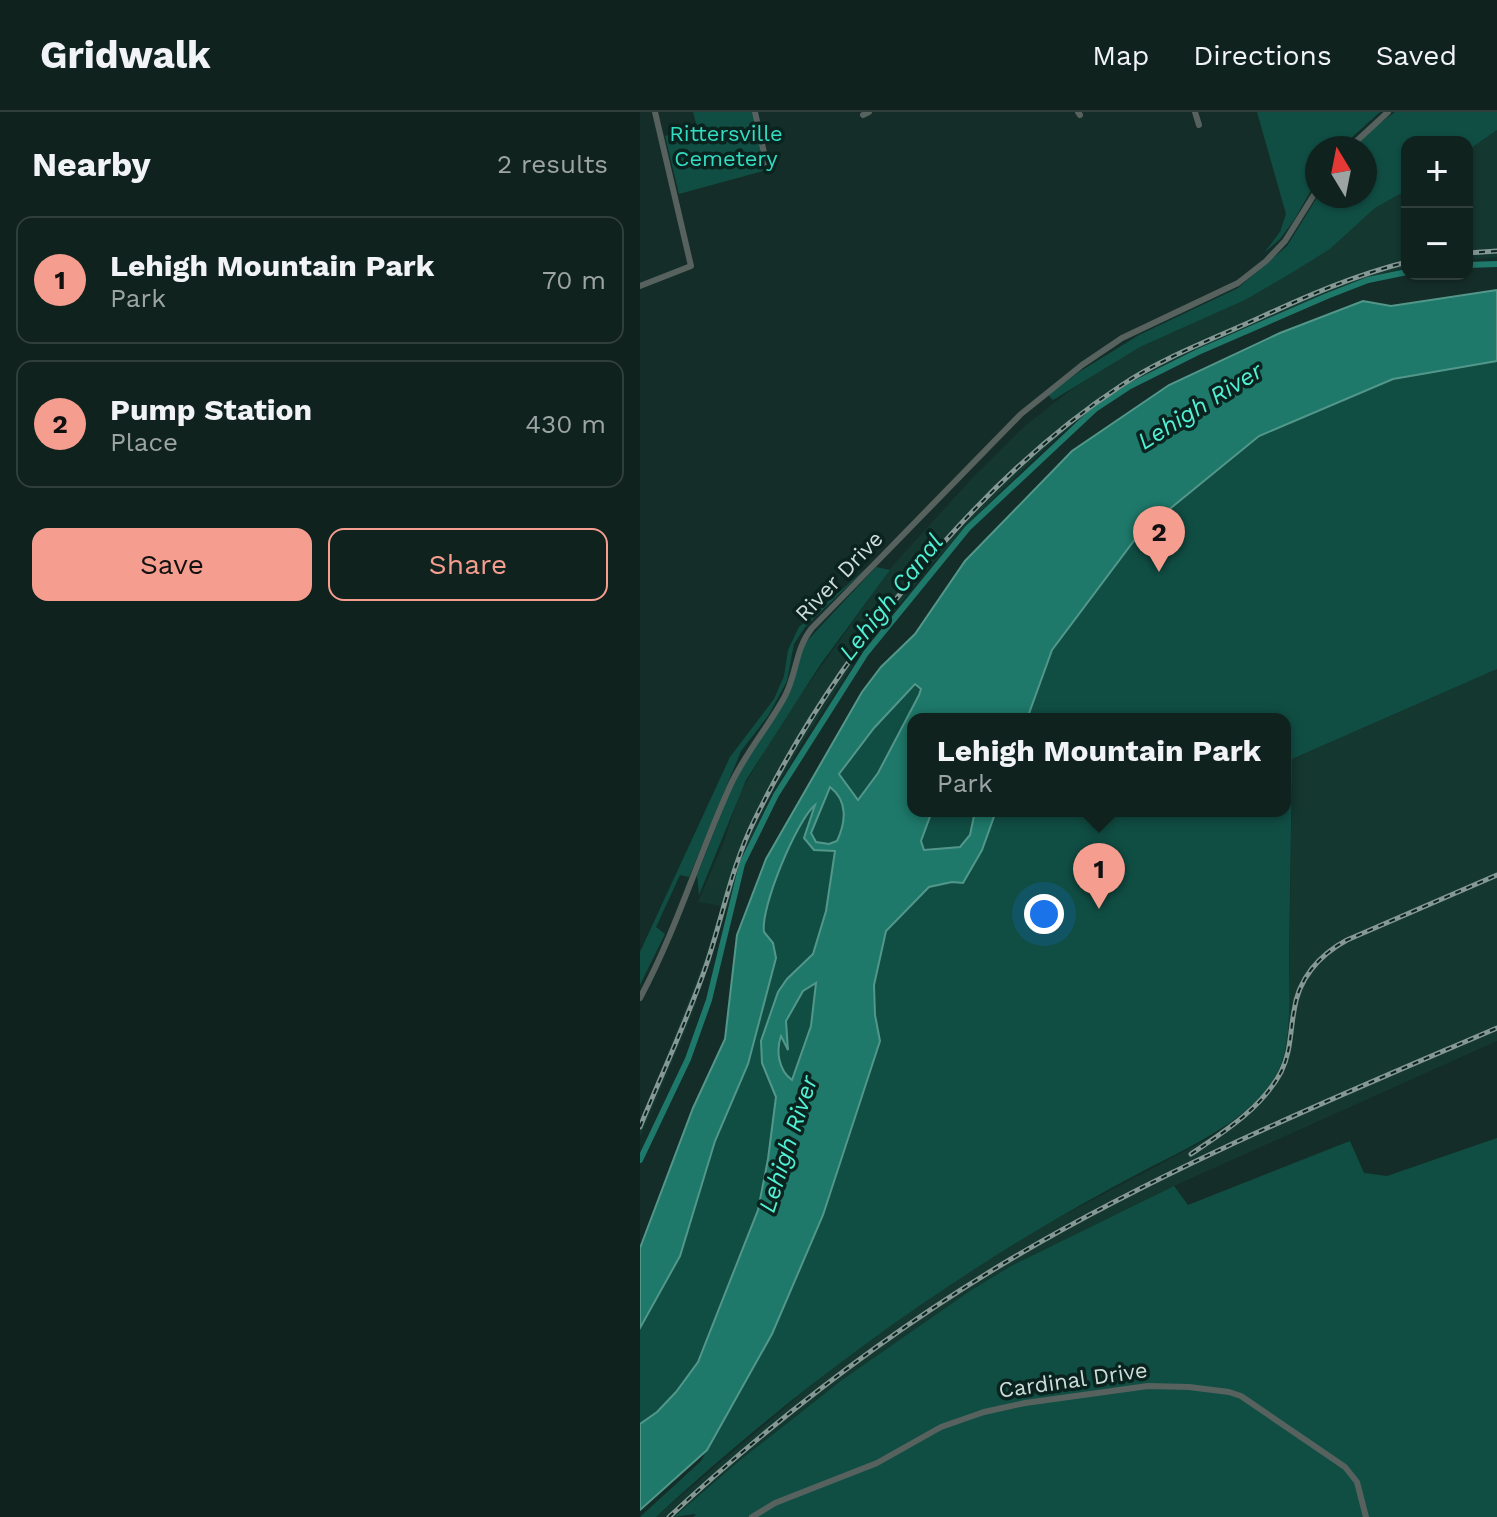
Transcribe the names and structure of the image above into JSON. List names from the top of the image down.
{
  "streets": {
    "street": ["River Drive", "Cardinal Drive"]
  },
  "water": ["Lehigh River", "Lehigh Canal"],
  "parks": ["Rittersville Cemetery"],
  "north": "top",
  "page": {
    "header": "Gridwalk",
    "nav": ["Map", "Directions", "Saved"],
    "heading": ["Nearby", "2 results"],
    "map_buttons": ["+", "−"],
    "list": [
      {
        "mark": "1",
        "name": "Lehigh Mountain Park",
        "note": "Park",
        "value": "70 m"
      },
      {
        "mark": "2",
        "name": "Pump Station",
        "note": "Place",
        "value": "430 m"
      }
    ],
    "buttons": ["Save", "Share"],
    "pins": ["2", "1"],
    "popup": ["Lehigh Mountain Park", "Park"]
  }
}
